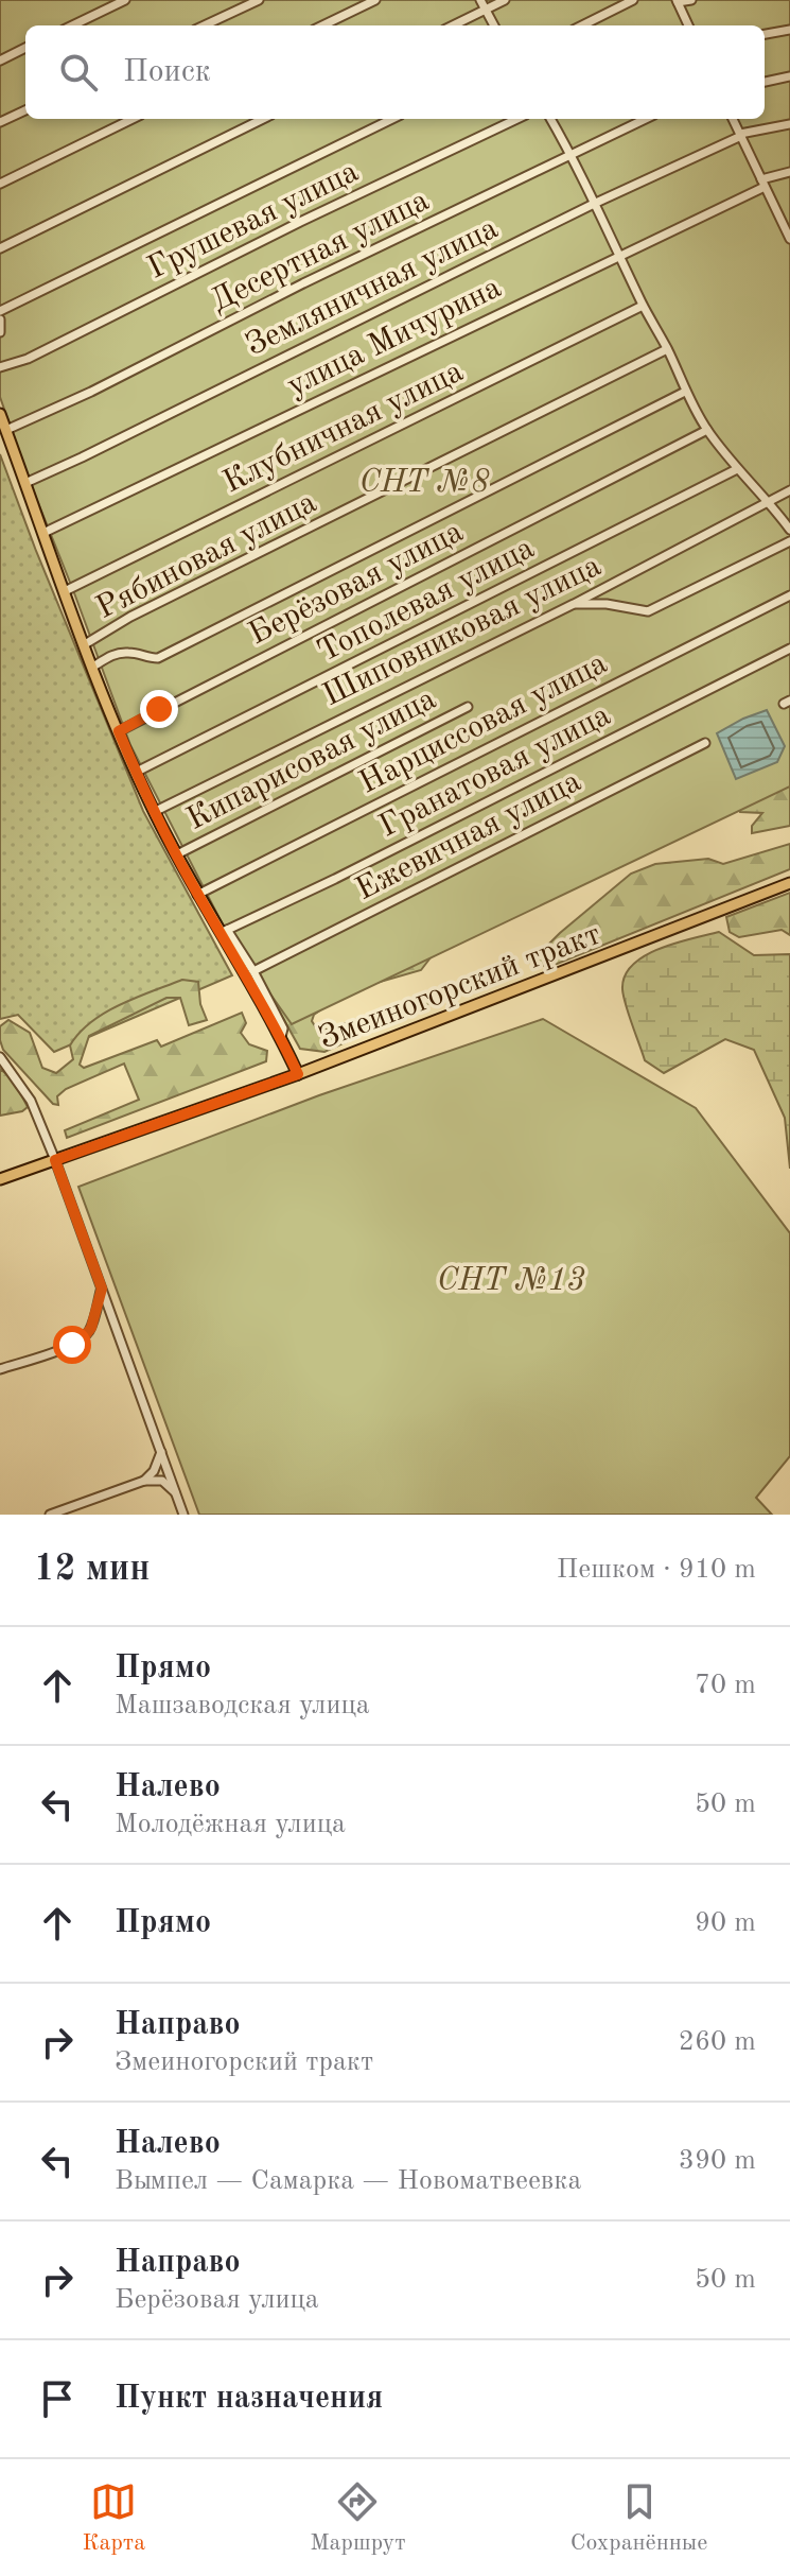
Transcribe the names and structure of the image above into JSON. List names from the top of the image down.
{
  "streets": {
    "main road": ["Змеиногорский тракт"],
    "street": [
      "Грушевая улица",
      "Десертная улица",
      "Земляничная улица",
      "улица Мичурина",
      "Клубничная улица",
      "Рябиновая улица",
      "Берёзовая улица",
      "Тополевая улица",
      "Шиповниковая улица",
      "Нарциссовая улица",
      "Кипарисовая улица",
      "Гранатовая улица",
      "Ежевичная улица"
    ]
  },
  "parks": ["СНТ №8", "СНТ №13"],
  "page": {
    "search": "Поиск",
    "heading": ["12 мин", "Пешком · 910 m"],
    "list": [
      ["Прямо", "Машзаводская улица", "70 m"],
      ["Налево", "Молодёжная улица", "50 m"],
      ["Прямо", "90 m"],
      ["Направо", "Змеиногорский тракт", "260 m"],
      ["Налево", "Вымпел — Самарка — Новоматвеевка", "390 m"],
      ["Направо", "Берёзовая улица", "50 m"],
      "Пункт назначения"
    ],
    "nav": ["Карта", "Маршрут", "Сохранённые"]
  }
}
